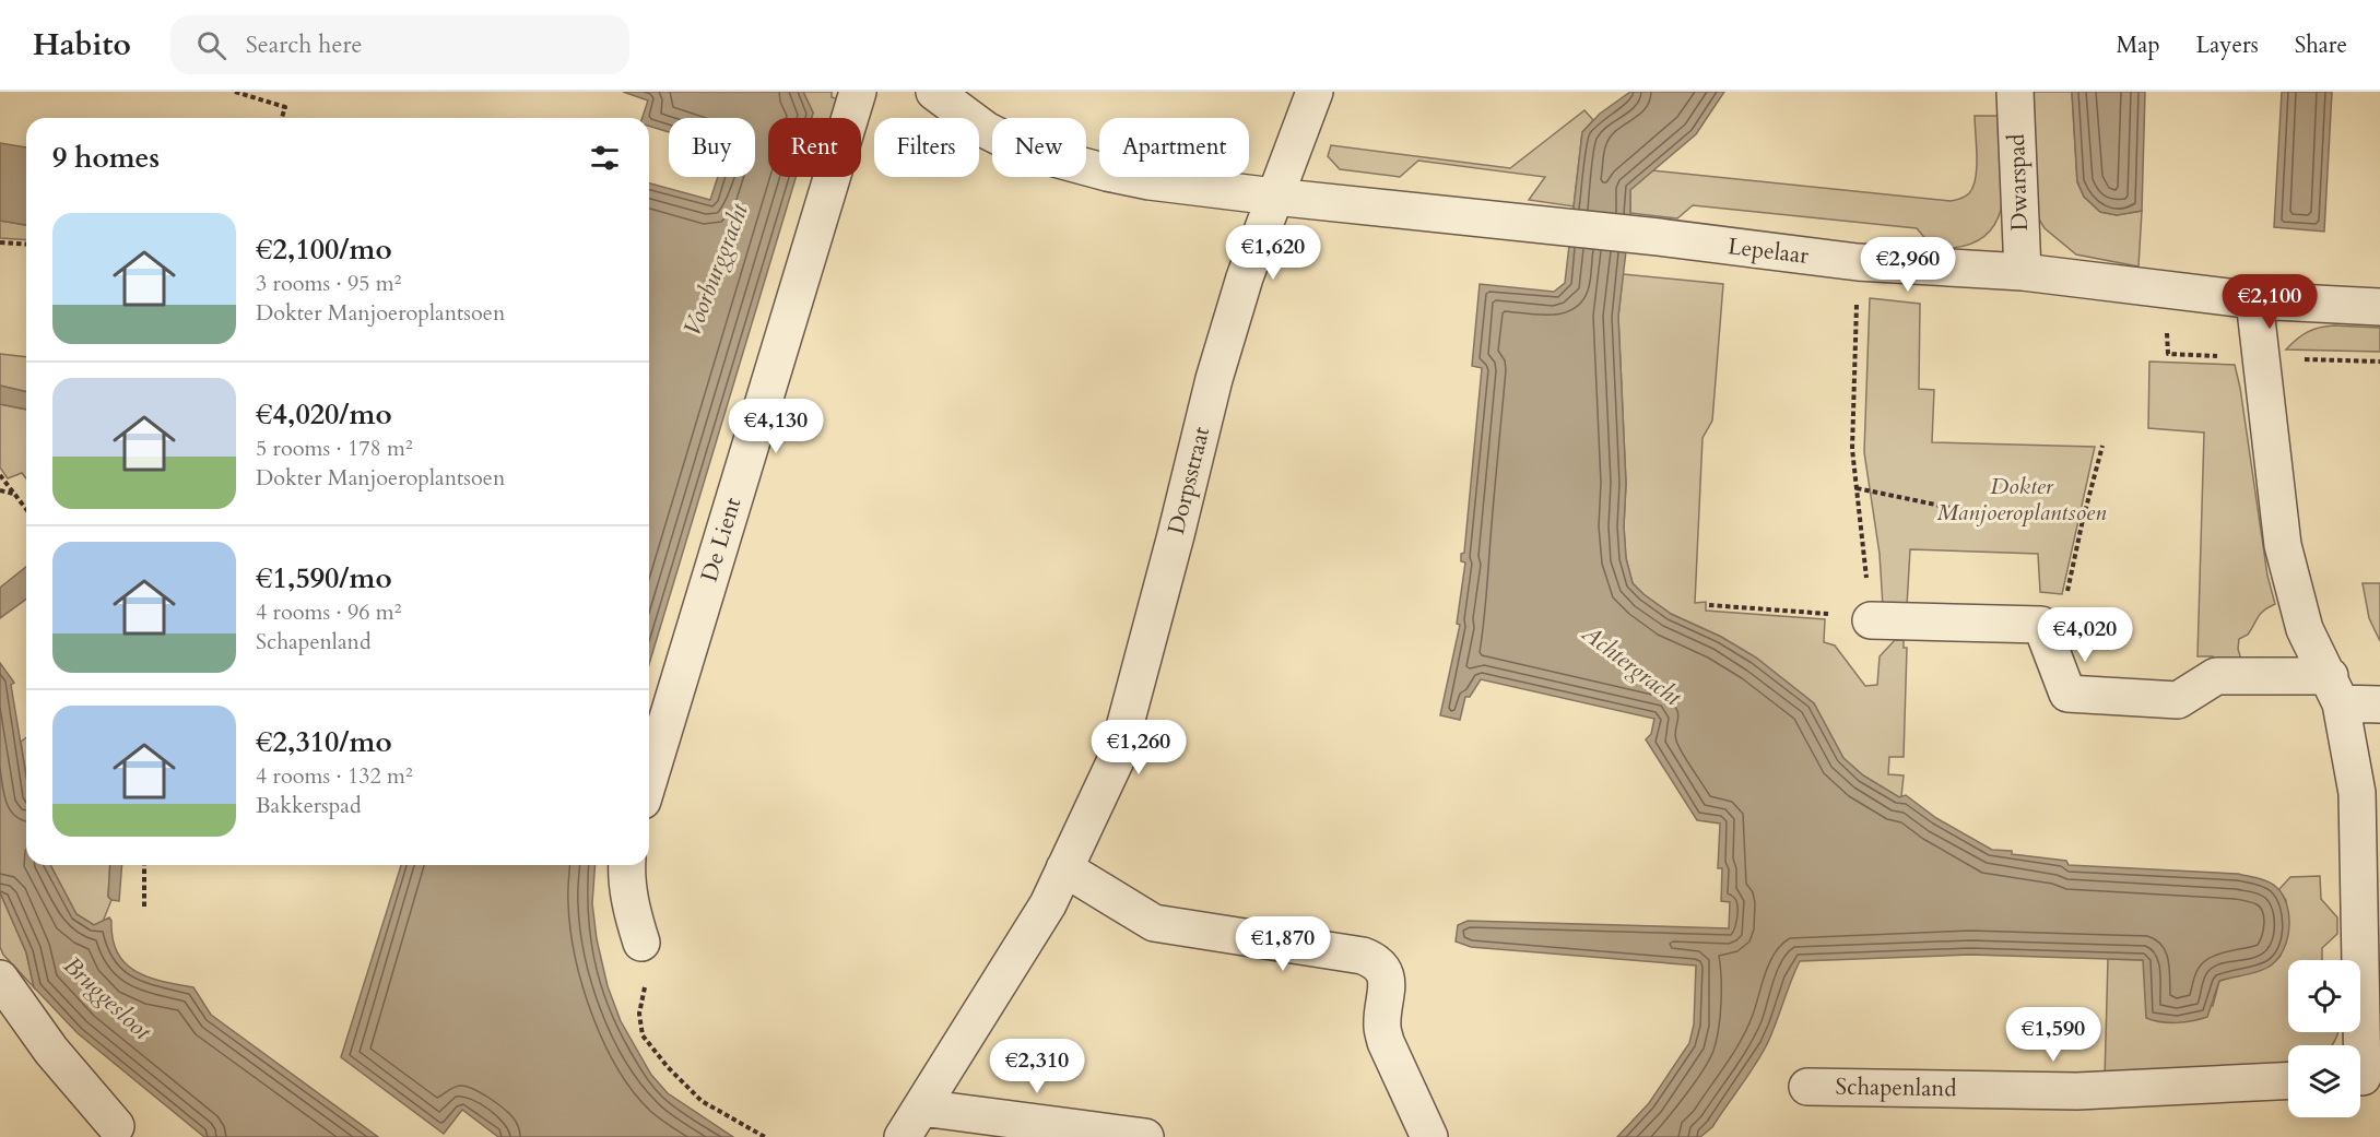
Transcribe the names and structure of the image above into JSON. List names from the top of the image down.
{
  "streets": {
    "street": [
      "Dwarspad",
      "Lepelaar",
      "Dorpsstraat",
      "De Lient",
      "Schapenland"
    ]
  },
  "crossings": [
    ["Dwarspad", "Lepelaar"],
    ["Lepelaar", "Dorpsstraat"]
  ],
  "water": ["Voorburggracht", "Achtergracht", "Bruggesloot"],
  "parks": ["Dokter Manjoeroplantsoen"],
  "page": {
    "header": "Habito",
    "search": "Search here",
    "nav": ["Map", "Layers", "Share"],
    "chip": [
      "Buy",
      "Rent",
      "Filters",
      "New",
      "Apartment"
    ],
    "heading": "9 homes",
    "list": [
      {
        "name": "€2,100/mo",
        "note": "3 rooms · 95 m² · Dokter Manjoeroplantsoen"
      },
      {
        "name": "€4,020/mo",
        "note": "5 rooms · 178 m² · Dokter Manjoeroplantsoen"
      },
      {
        "name": "€1,590/mo",
        "note": "4 rooms · 96 m² · Schapenland"
      },
      {
        "name": "€2,310/mo",
        "note": "4 rooms · 132 m² · Bakkerspad"
      }
    ],
    "price": [
      "€1,620",
      "€2,960",
      "€2,100",
      "€4,130",
      "€4,020",
      "€1,260",
      "€1,870",
      "€1,590",
      "€2,310"
    ]
  }
}
